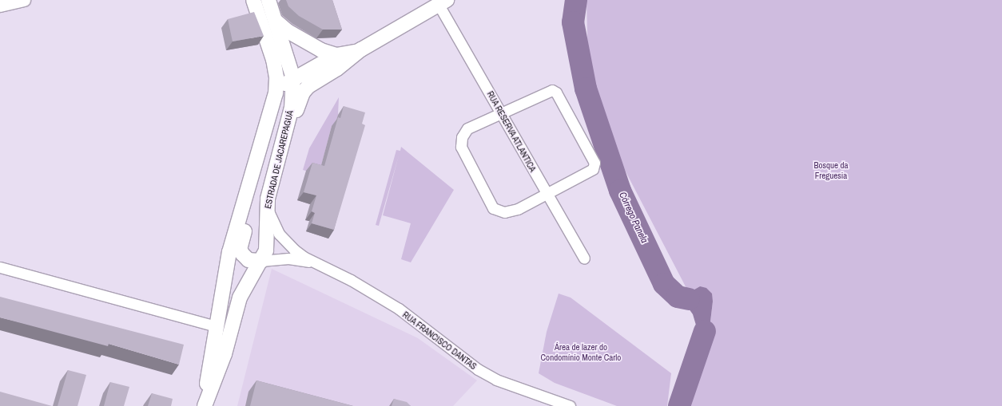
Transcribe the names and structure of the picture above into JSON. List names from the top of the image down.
{
  "streets": {
    "main road": ["ESTRADA DE JACAREPAGUÁ"],
    "street": ["RUA RESERVA ATLANTICA", "RUA FRANCISCO DANTAS"]
  },
  "crossings": [
    ["ESTRADA DE JACAREPAGUÁ", "RUA FRANCISCO DANTAS"]
  ],
  "water": ["Córrego Panela"],
  "parks": ["Bosque da Freguesia", "Área de lazer do Condomínio Monte Carlo"]
}
